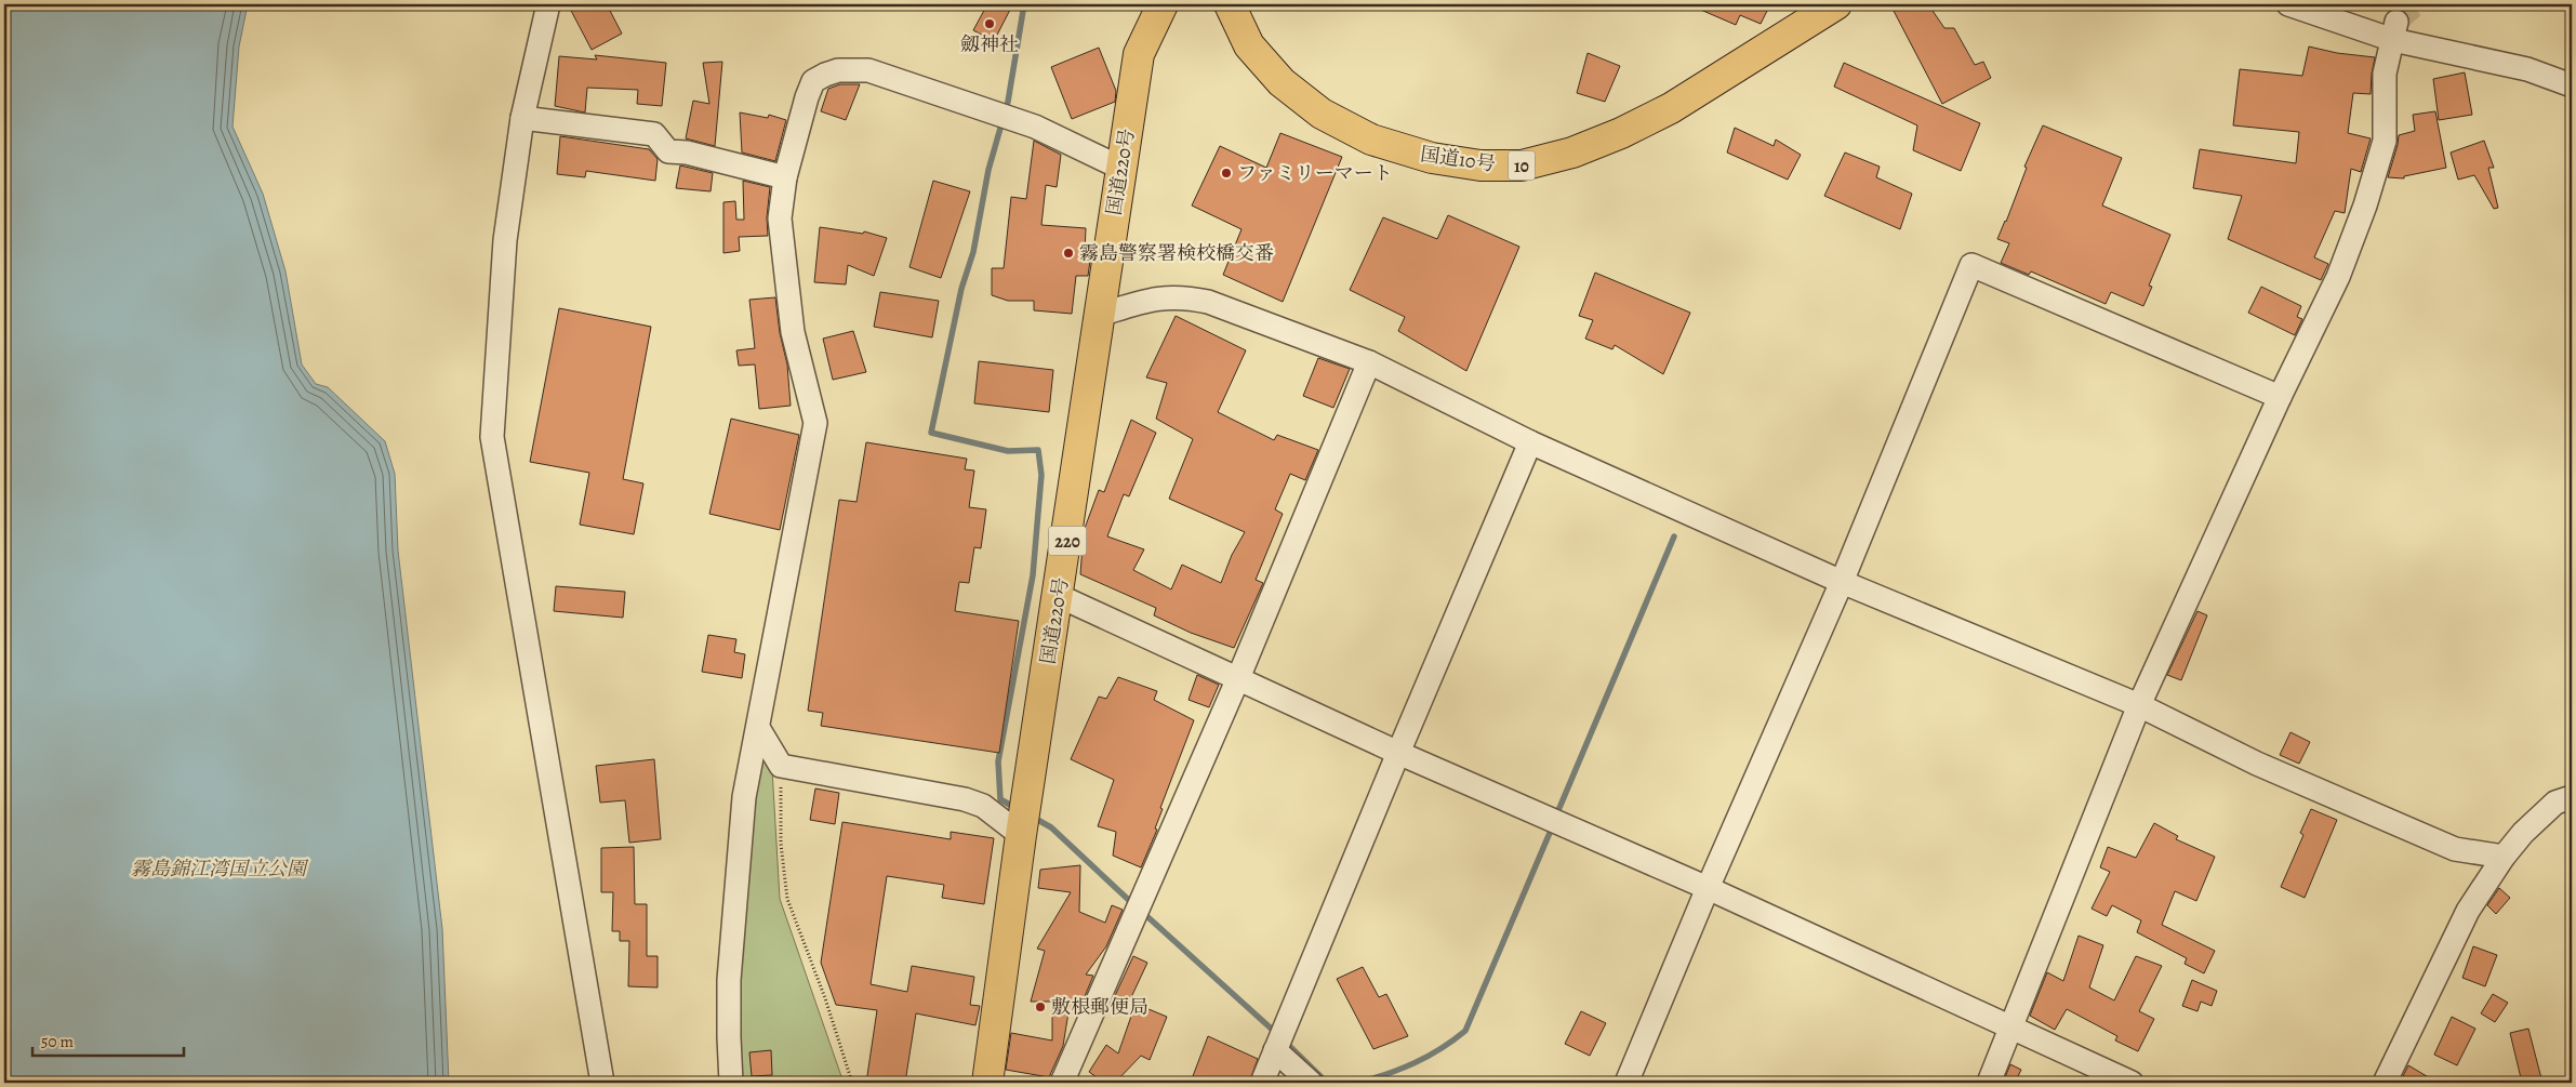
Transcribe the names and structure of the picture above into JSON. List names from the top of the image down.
{
  "streets": {
    "highway": [
      "国道10号",
      "10",
      "国道220号",
      "220"
    ]
  },
  "parks": ["霧島錦江湾国立公園"],
  "places": [
    "劔神社",
    "ファミリーマート",
    "霧島警察署検校橋交番",
    "敷根郵便局"
  ],
  "scale_bar": "50 m"
}
